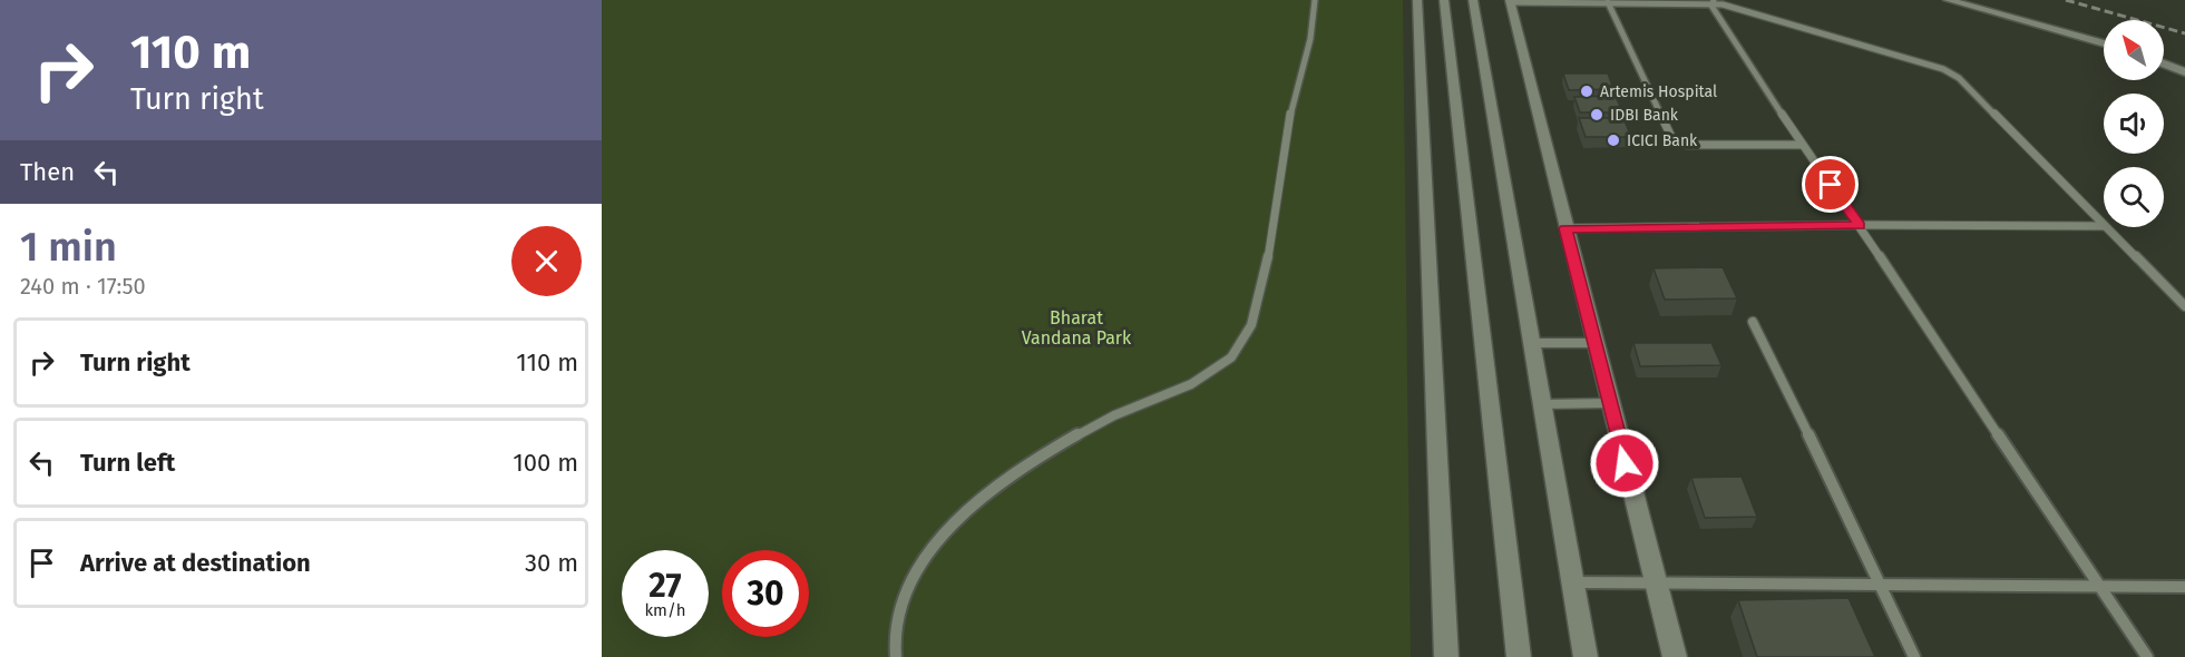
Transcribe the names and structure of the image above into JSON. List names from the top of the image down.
{
  "parks": ["Bharat Vandana Park"],
  "places": ["Artemis Hospital", "IDBI Bank", "ICICI Bank"],
  "north": "top left",
  "page": {
    "turn": ["110 m", "Turn right"],
    "then": "Then",
    "heading": ["1 min", "240 m · 17:50"],
    "list": [
      {
        "name": "Turn right",
        "value": "110 m"
      },
      {
        "name": "Turn left",
        "value": "100 m"
      },
      {
        "name": "Arrive at destination",
        "value": "30 m"
      }
    ],
    "speed": "27 km/h",
    "limit": "30"
  }
}
